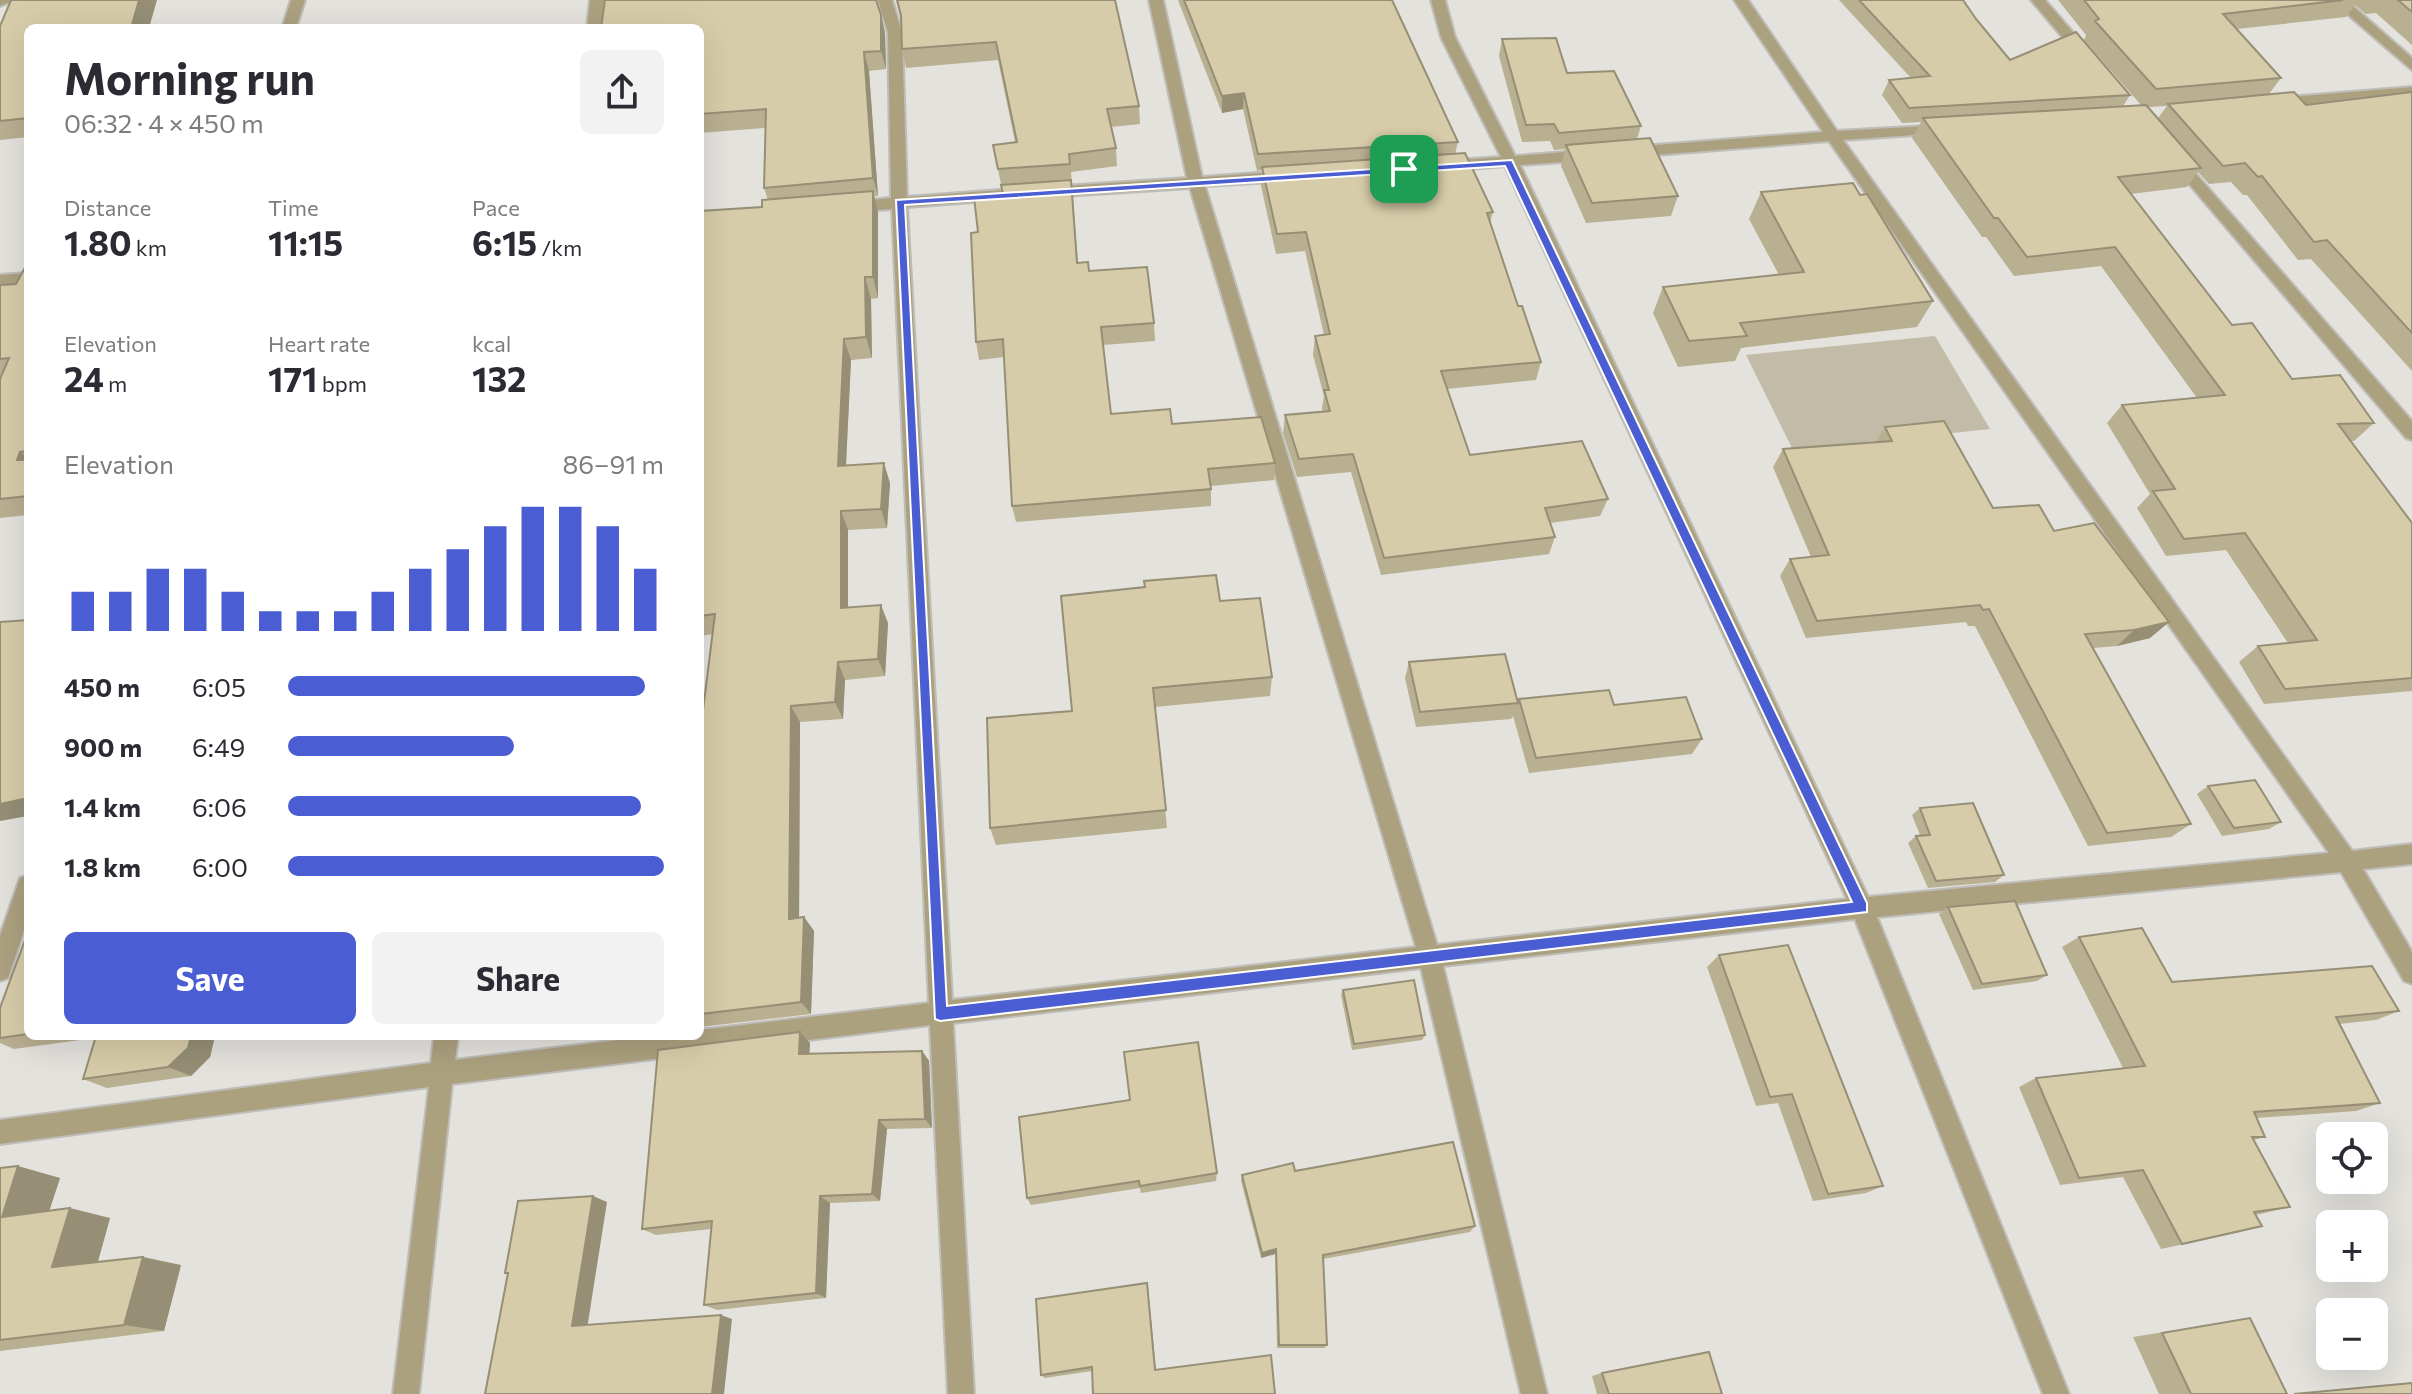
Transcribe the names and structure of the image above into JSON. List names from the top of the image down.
{
  "page": {
    "heading": ["Morning run", "06:32 · 4 × 450 m"],
    "stats": [
      ["Distance", "1.80 km"],
      ["Time", "11:15"],
      ["Pace", "6:15 /km"],
      ["Elevation", "24 m"],
      ["Heart rate", "171 bpm"],
      ["kcal", "132"]
    ],
    "chart": ["Elevation", "86–91 m"],
    "list": [
      {
        "name": "450 m",
        "note": "6:05"
      },
      {
        "name": "900 m",
        "note": "6:49"
      },
      {
        "name": "1.4 km",
        "note": "6:06"
      },
      {
        "name": "1.8 km",
        "note": "6:00"
      }
    ],
    "buttons": ["Save", "Share"],
    "map_buttons": ["+", "−"]
  }
}
